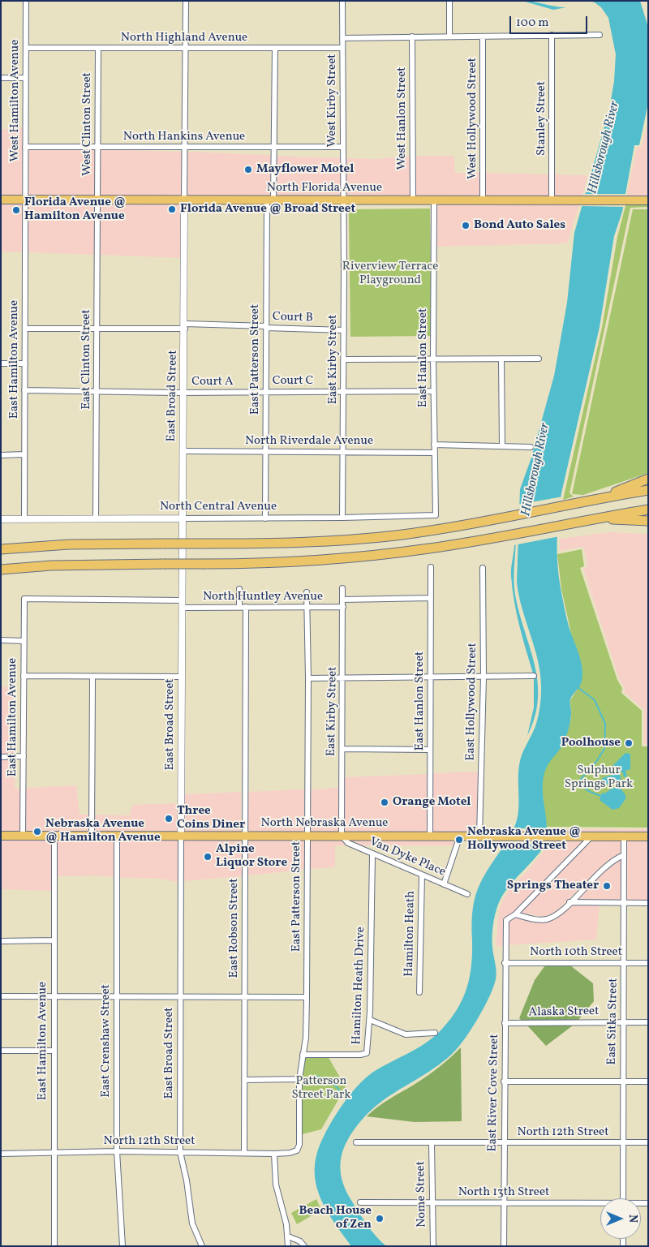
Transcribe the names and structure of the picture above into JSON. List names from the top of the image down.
{
  "streets": {
    "main road": ["North Florida Avenue", "North Nebraska Avenue"],
    "street": [
      "North Highland Avenue",
      "West Hamilton Avenue",
      "West Kirby Street",
      "West Hanlon Street",
      "West Hollywood Street",
      "Stanley Street",
      "West Clinton Street",
      "North Hankins Avenue",
      "Court B",
      "East Hanlon Street",
      "East Hamilton Avenue",
      "East Clinton Street",
      "East Patterson Street",
      "East Kirby Street",
      "Court C",
      "Court A",
      "East Broad Street",
      "North Riverdale Avenue",
      "North Central Avenue",
      "North Huntley Avenue",
      "East Hollywood Street",
      "Van Dyke Place",
      "East Robson Street",
      "Hamilton Heath",
      "North 10th Street",
      "Hamilton Heath Drive",
      "Alaska Street",
      "East Sitka Street",
      "East Crenshaw Street",
      "East River Cove Street",
      "North 12th Street",
      "North 13th Street",
      "Nome Street"
    ]
  },
  "crossings": [
    ["North Highland Avenue", "West Hamilton Avenue"],
    ["North Highland Avenue", "West Kirby Street"],
    ["North Highland Avenue", "West Clinton Street"],
    ["North Highland Avenue", "East Patterson Street"],
    ["West Hamilton Avenue", "North Hankins Avenue"],
    ["West Hamilton Avenue", "North Florida Avenue"],
    ["West Hamilton Avenue", "East Hamilton Avenue"],
    ["West Kirby Street", "North Hankins Avenue"],
    ["West Kirby Street", "North Florida Avenue"],
    ["West Kirby Street", "East Kirby Street"],
    ["West Hanlon Street", "North Florida Avenue"],
    ["West Hollywood Street", "North Florida Avenue"],
    ["Stanley Street", "North Florida Avenue"],
    ["West Clinton Street", "North Hankins Avenue"],
    ["West Clinton Street", "North Florida Avenue"],
    ["West Clinton Street", "East Clinton Street"],
    ["North Hankins Avenue", "East Patterson Street"],
    ["North Florida Avenue", "East Hanlon Street"],
    ["North Florida Avenue", "East Hamilton Avenue"],
    ["North Florida Avenue", "East Clinton Street"],
    ["North Florida Avenue", "East Patterson Street"],
    ["North Florida Avenue", "East Kirby Street"],
    ["North Florida Avenue", "East Broad Street"],
    ["Court B", "East Hamilton Avenue"],
    ["Court B", "East Clinton Street"],
    ["Court B", "East Patterson Street"],
    ["Court B", "East Kirby Street"],
    ["Court B", "East Broad Street"],
    ["East Hanlon Street", "Court C"],
    ["East Hanlon Street", "North Riverdale Avenue"],
    ["East Hanlon Street", "North Central Avenue"],
    ["East Hanlon Street", "North Nebraska Avenue"],
    ["East Hamilton Avenue", "Court A"],
    ["East Hamilton Avenue", "East Broad Street"],
    ["East Hamilton Avenue", "North Central Avenue"],
    ["East Hamilton Avenue", "North Nebraska Avenue"],
    ["East Hamilton Avenue", "North 12th Street"],
    ["East Clinton Street", "Court A"],
    ["East Clinton Street", "North Central Avenue"],
    ["East Patterson Street", "Court C"],
    ["East Patterson Street", "Court A"],
    ["East Patterson Street", "North Riverdale Avenue"],
    ["East Patterson Street", "North Central Avenue"],
    ["East Patterson Street", "North Huntley Avenue"],
    ["East Patterson Street", "North Nebraska Avenue"],
    ["East Patterson Street", "Hamilton Heath Drive"],
    ["East Patterson Street", "North 12th Street"],
    ["East Kirby Street", "Court C"],
    ["East Kirby Street", "North Riverdale Avenue"],
    ["East Kirby Street", "North Central Avenue"],
    ["East Kirby Street", "North Huntley Avenue"],
    ["East Kirby Street", "North Nebraska Avenue"],
    ["East Kirby Street", "Van Dyke Place"],
    ["Court C", "Court A"],
    ["Court A", "East Broad Street"],
    ["East Broad Street", "North Riverdale Avenue"],
    ["East Broad Street", "North Central Avenue"],
    ["East Broad Street", "North Huntley Avenue"],
    ["East Broad Street", "North Nebraska Avenue"],
    ["East Broad Street", "North 12th Street"],
    ["North Huntley Avenue", "East Robson Street"],
    ["East Hollywood Street", "North Nebraska Avenue"],
    ["North Nebraska Avenue", "Van Dyke Place"],
    ["North Nebraska Avenue", "East Robson Street"],
    ["North Nebraska Avenue", "East Sitka Street"],
    ["North Nebraska Avenue", "East Crenshaw Street"],
    ["Van Dyke Place", "Hamilton Heath"],
    ["Van Dyke Place", "Hamilton Heath Drive"],
    ["East Robson Street", "North 12th Street"],
    ["North 10th Street", "East Sitka Street"],
    ["North 10th Street", "East River Cove Street"],
    ["Alaska Street", "East Sitka Street"],
    ["Alaska Street", "East River Cove Street"],
    ["East Sitka Street", "North 12th Street"],
    ["East Crenshaw Street", "North 12th Street"],
    ["East River Cove Street", "North 12th Street"],
    ["East River Cove Street", "North 13th Street"],
    ["North 12th Street", "Nome Street"],
    ["North 13th Street", "Nome Street"]
  ],
  "water": ["Hillsborough River"],
  "parks": ["Riverview Terrace Playground", "Sulphur Springs Park", "Patterson Street Park"],
  "places": [
    "Mayflower Motel",
    "Florida Avenue @ Broad Street",
    "Florida Avenue @ Hamilton Avenue",
    "Bond Auto Sales",
    "Poolhouse",
    "Orange Motel",
    "Three Coins Diner",
    "Nebraska Avenue @ Hamilton Avenue",
    "Nebraska Avenue @ Hollywood Street",
    "Alpine Liquor Store",
    "Springs Theater",
    "Beach House of Zen"
  ],
  "scale_bar": "100 m",
  "north": "right"
}
